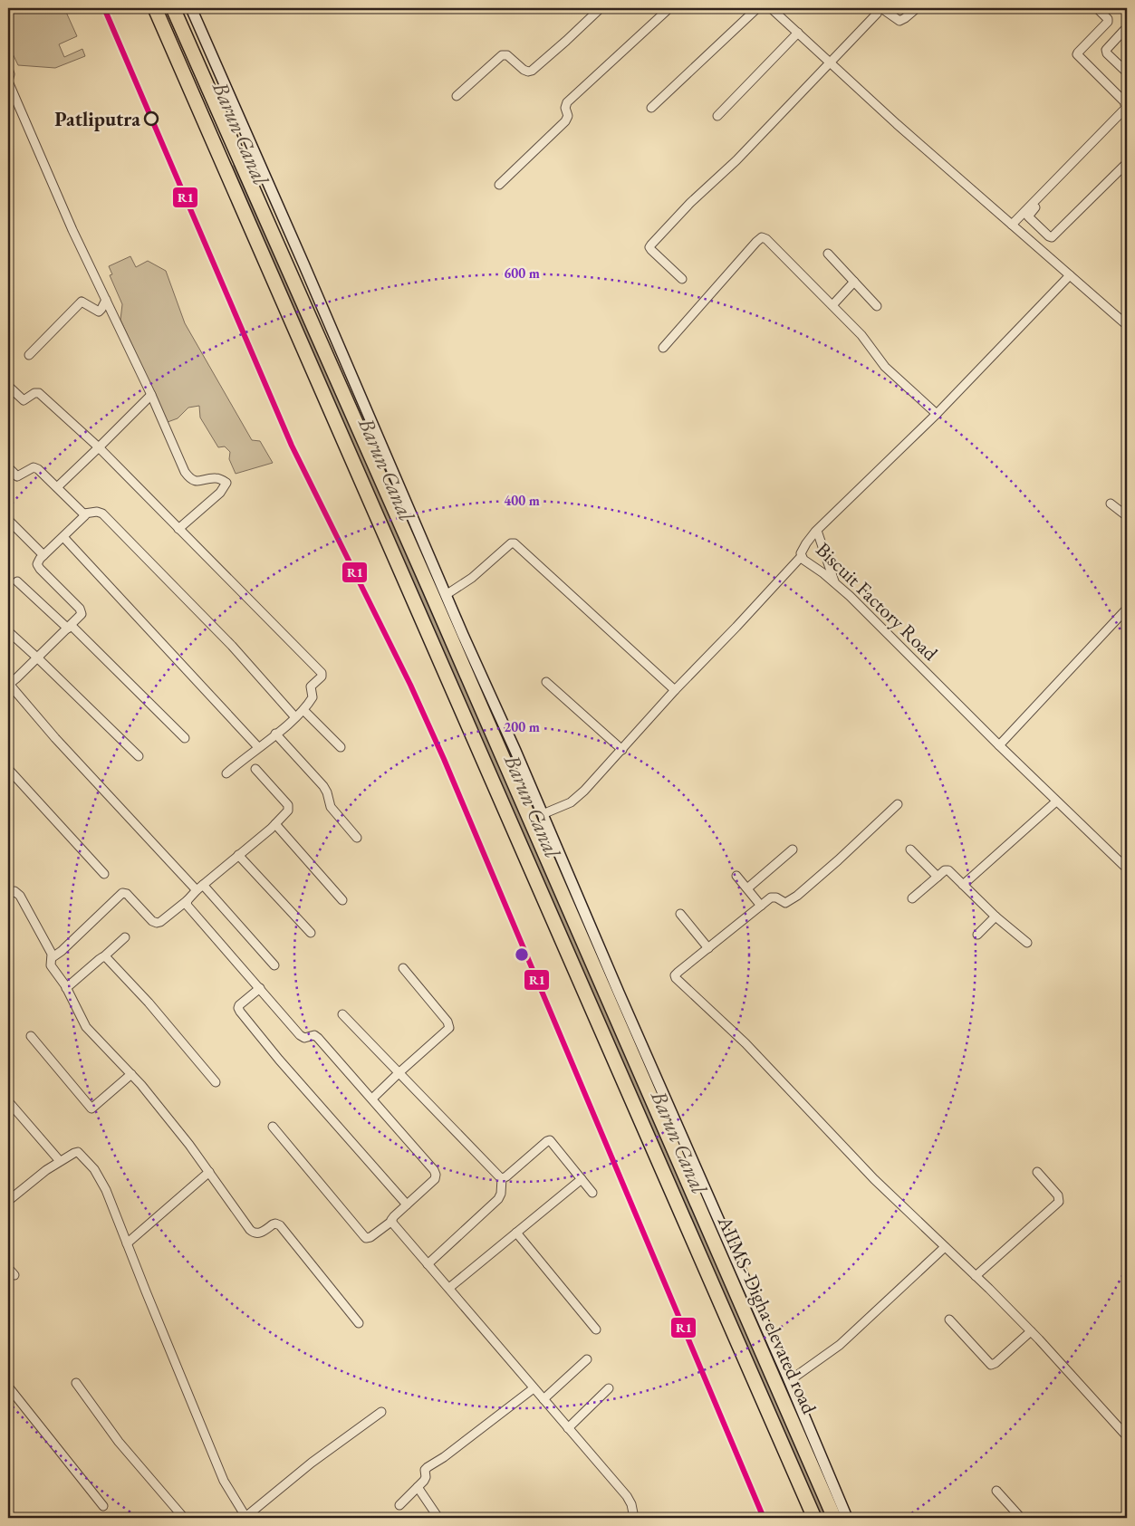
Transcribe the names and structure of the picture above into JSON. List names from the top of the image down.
{
  "streets": {
    "highway": ["AIIMS- Digha elevated road"],
    "street": ["Biscuit Factory Road"]
  },
  "water": ["Barun Canal"],
  "places": ["Patliputra"],
  "lines": ["transit line R1"],
  "rings": ["600 m", "400 m", "200 m"]
}
